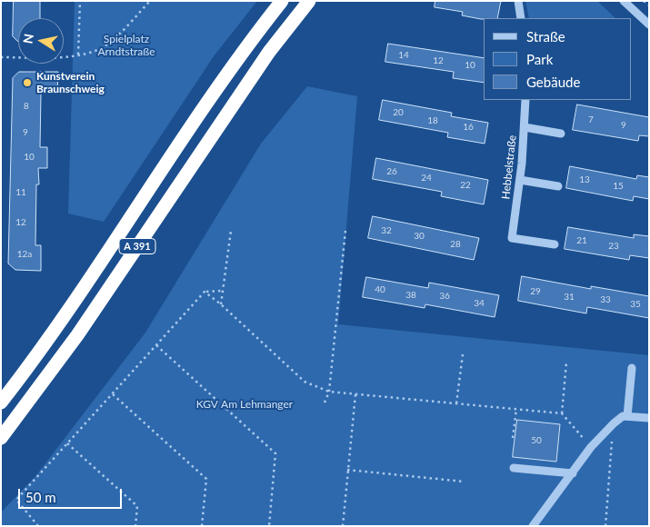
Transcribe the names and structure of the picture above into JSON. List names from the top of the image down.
{
  "streets": {
    "highway": ["A 391"],
    "street": ["Hebbelstraße"]
  },
  "parks": ["Spielplatz Arndtstraße", "KGV Am Lehmanger"],
  "places": ["Kunstverein Braunschweig"],
  "house_numbers": [
    "14",
    "12",
    "10",
    "8",
    "20",
    "7",
    "18",
    "9",
    "16",
    "9",
    "10",
    "26",
    "24",
    "13",
    "22",
    "15",
    "11",
    "12",
    "32",
    "30",
    "21",
    "28",
    "23",
    "12a",
    "40",
    "29",
    "38",
    "36",
    "31",
    "33",
    "34",
    "35",
    "50"
  ],
  "legend": ["Straße", "Park", "Gebäude"],
  "scale_bar": "50 m",
  "north": "left"
}
